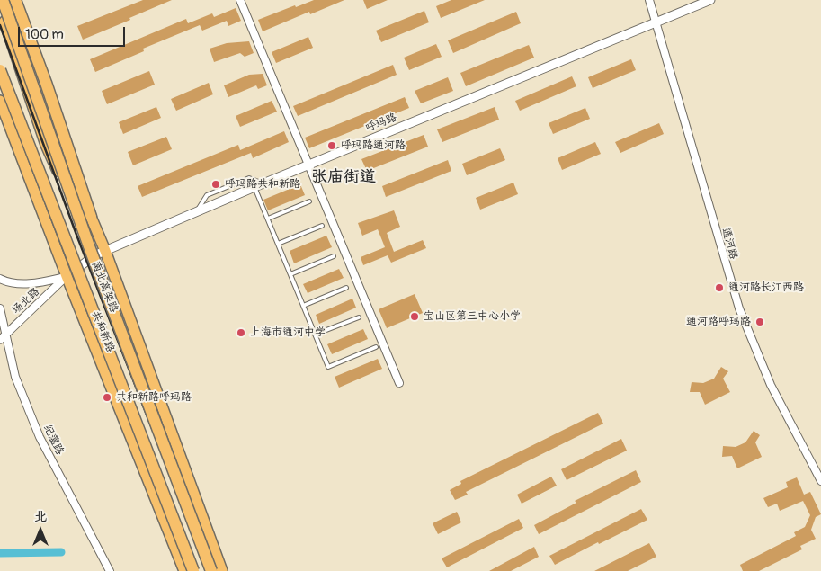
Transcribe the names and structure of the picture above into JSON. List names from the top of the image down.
{
  "streets": {
    "highway": ["南北高架路"],
    "main road": ["共和新路"],
    "street": [
      "呼玛路",
      "通河路",
      "场北路",
      "纪蕰路"
    ]
  },
  "crossings": [
    ["呼玛路", "通河路"],
    ["呼玛路", "场北路"],
    ["呼玛路", "共和新路"],
    ["场北路", "共和新路"],
    ["场北路", "纪蕰路"]
  ],
  "districts": ["张庙街道"],
  "places": [
    "呼玛路通河路",
    "呼玛路共和新路",
    "通河路长江西路",
    "宝山区第三中心小学",
    "通河路呼玛路",
    "上海市通河中学",
    "共和新路呼玛路"
  ],
  "scale_bar": "100 m",
  "north": "top"
}
